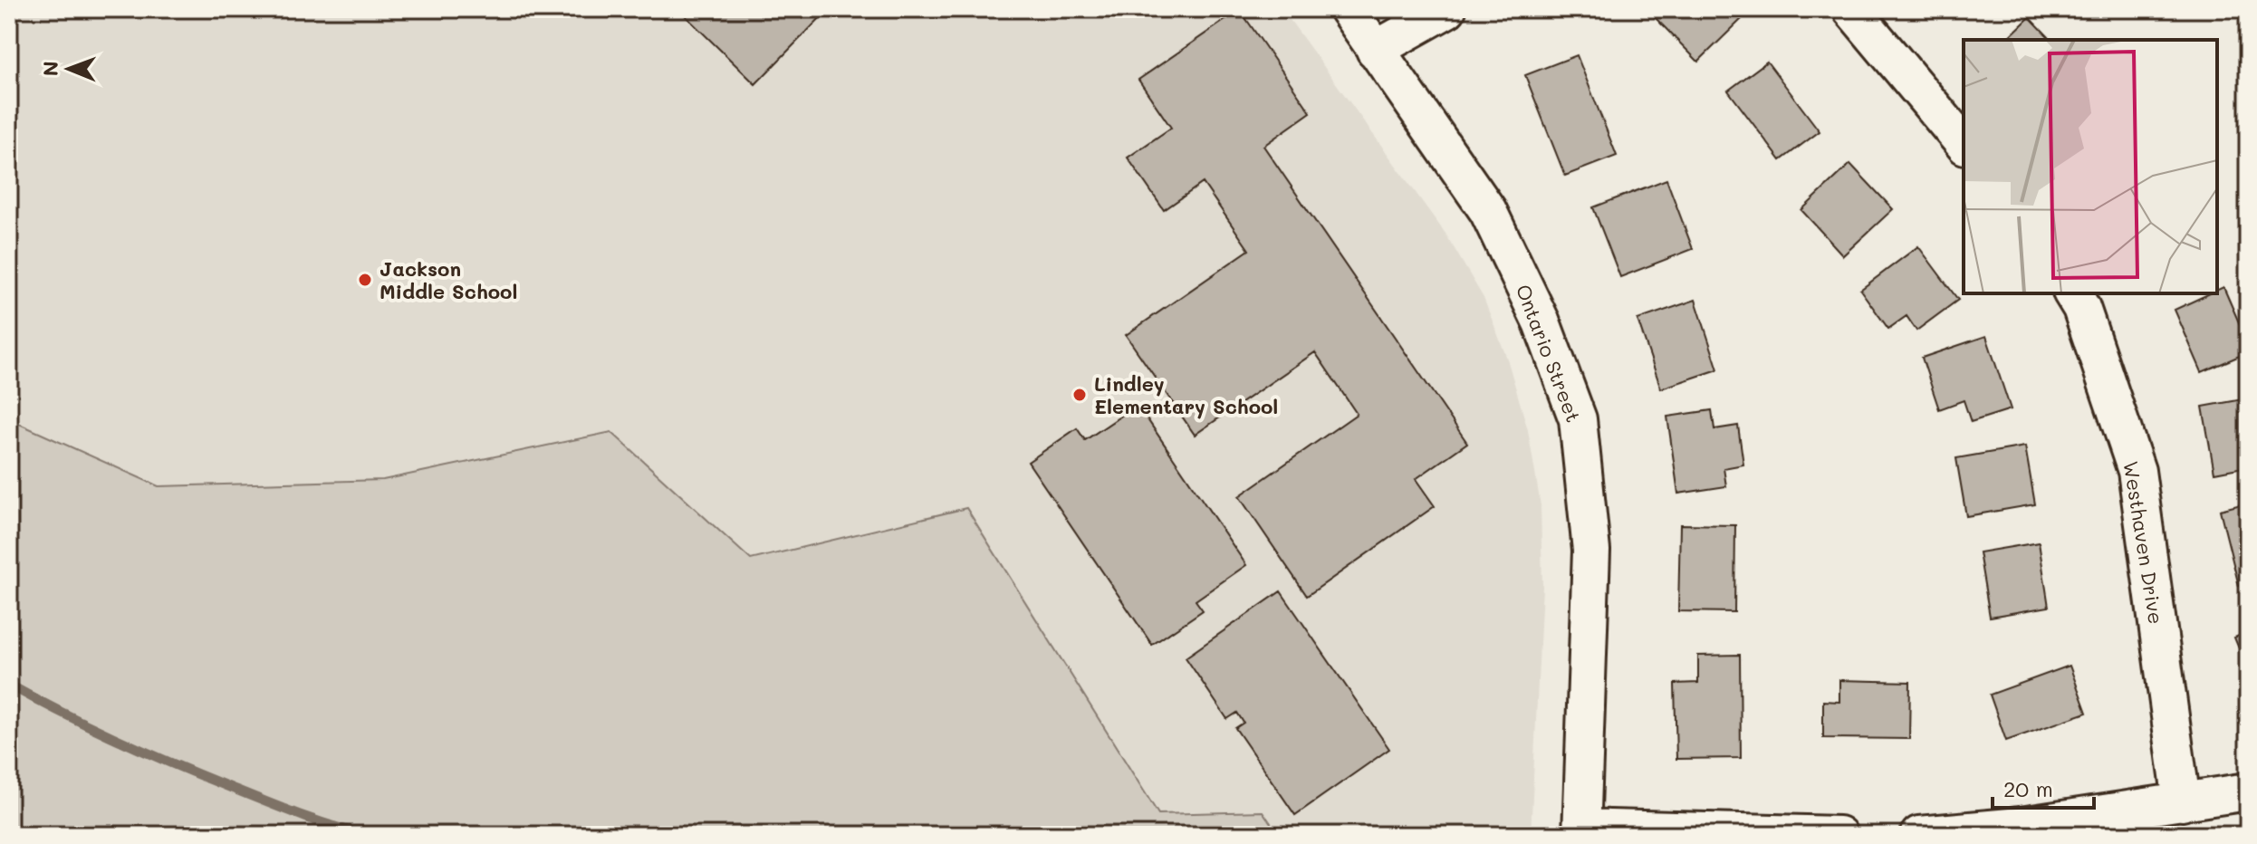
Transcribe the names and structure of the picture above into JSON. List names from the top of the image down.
{
  "streets": {
    "street": ["Ontario Street", "Westhaven Drive"]
  },
  "places": ["Jackson Middle School", "Lindley Elementary School"],
  "scale_bar": "20 m",
  "north": "left"
}
